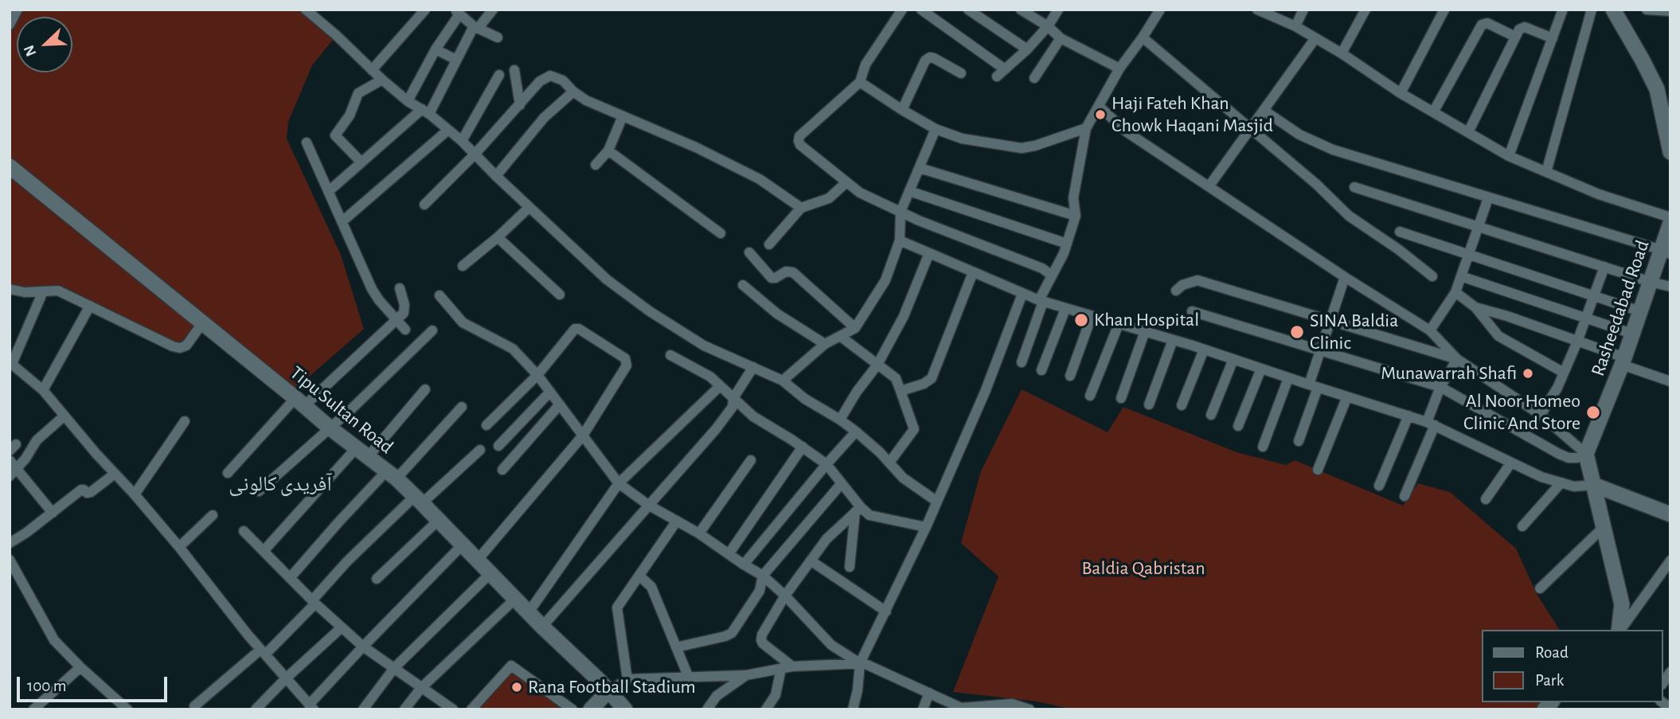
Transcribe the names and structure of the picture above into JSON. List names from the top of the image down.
{
  "streets": {
    "main road": ["Rasheedabad Road", "Tipu Sultan Road"]
  },
  "districts": ["آفریدی کالونی"],
  "parks": ["Baldia Qabristan"],
  "places": [
    "Haji Fateh Khan Chowk Haqani Masjid",
    "Khan Hospital",
    "SINA Baldia Clinic",
    "Munawarrah Shafi",
    "Al Noor Homeo Clinic And Store",
    "Rana Football Stadium"
  ],
  "legend": ["Road", "Park"],
  "scale_bar": "100 m",
  "north": "bottom left"
}
